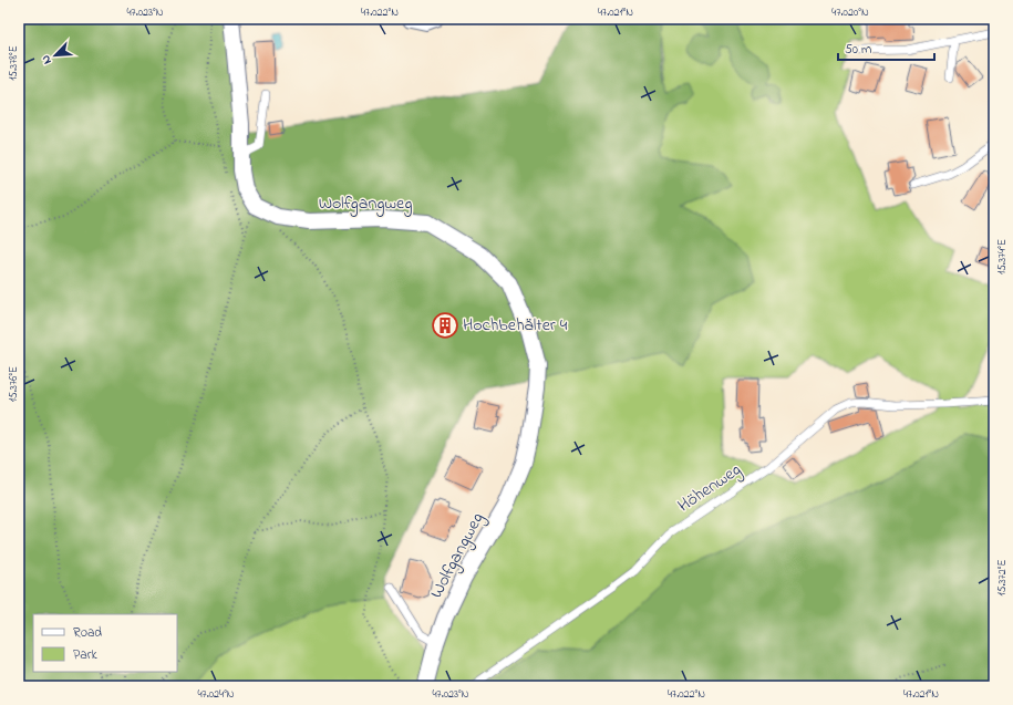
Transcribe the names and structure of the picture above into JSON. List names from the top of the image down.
{
  "streets": {
    "street": ["Wolfgangweg"],
    "lane": ["Höhenweg"]
  },
  "places": {
    "building": ["Hochbehälter 4"]
  },
  "legend": ["Road", "Park"],
  "scale_bar": "50 m",
  "north": "bottom left",
  "coordinates": [
    "47.023°N",
    "47.022°N",
    "47.021°N",
    "47.020°N",
    "15.378°E",
    "15.374°E",
    "15.376°E",
    "15.372°E",
    "47.024°N"
  ]
}
